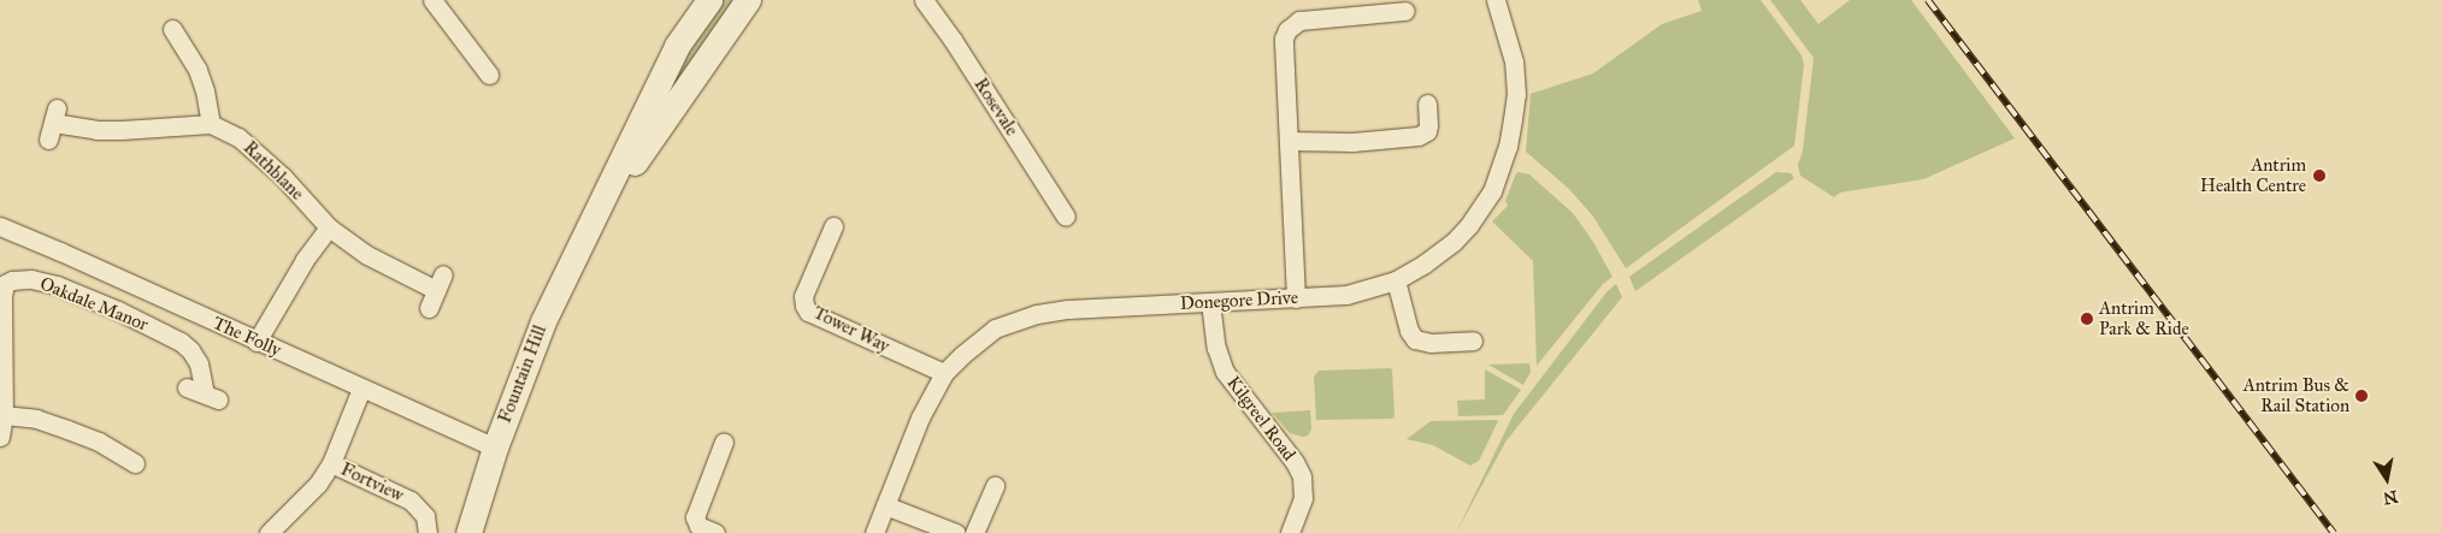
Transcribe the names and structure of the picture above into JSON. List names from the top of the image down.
{
  "streets": {
    "street": [
      "Rosevale",
      "Rathblane",
      "Donegore Drive",
      "Oakdale Manor",
      "Tower Way",
      "The Folly",
      "Fountain Hill",
      "Kilgreel Road",
      "Fortview"
    ]
  },
  "crossings": [
    ["Donegore Drive", "Tower Way"],
    ["Donegore Drive", "Kilgreel Road"],
    ["The Folly", "Fountain Hill"]
  ],
  "places": ["Antrim Health Centre", "Antrim Park & Ride", "Antrim Bus & Rail Station"],
  "north": "bottom"
}
